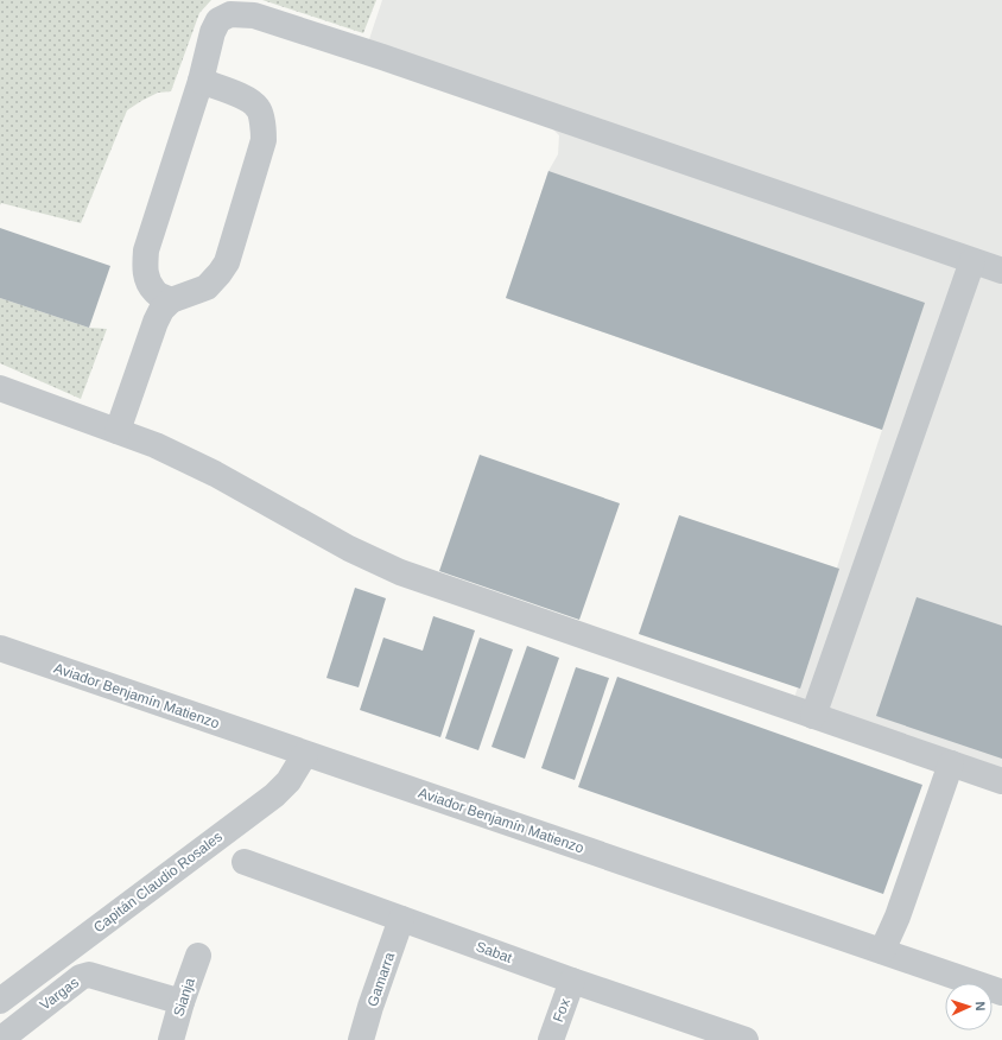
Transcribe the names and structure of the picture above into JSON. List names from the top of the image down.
{
  "streets": {
    "street": [
      "Aviador Benjamín Matienzo",
      "Capitán Claudio Rosales",
      "Sabat",
      "Gamarra",
      "Vargas",
      "Sianja",
      "Fox"
    ]
  },
  "crossings": [
    ["Aviador Benjamín Matienzo", "Capitán Claudio Rosales"],
    ["Sabat", "Gamarra"],
    ["Sabat", "Fox"],
    ["Vargas", "Sianja"]
  ],
  "north": "right"
}
